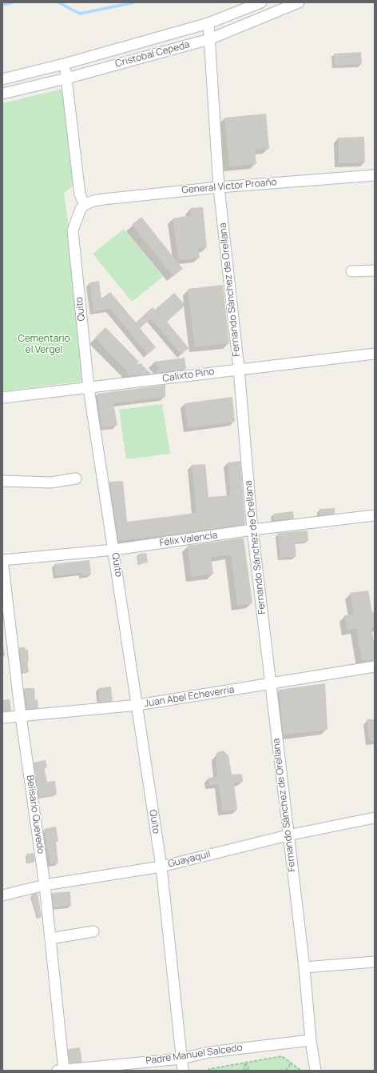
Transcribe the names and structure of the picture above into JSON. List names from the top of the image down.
{
  "streets": {
    "street": [
      "Cristobal Cepeda",
      "General Victor Proaño",
      "Fernando Sánchez de Orellana",
      "Quito",
      "Calixto Pino",
      "Félix Valencia",
      "Juan Abel Echeverría",
      "Belisario Quevedo",
      "Guayaquil",
      "Padre Manuel Salcedo"
    ]
  },
  "crossings": [
    ["Cristobal Cepeda", "Fernando Sánchez de Orellana"],
    ["General Victor Proaño", "Fernando Sánchez de Orellana"],
    ["General Victor Proaño", "Quito"],
    ["Fernando Sánchez de Orellana", "Calixto Pino"],
    ["Fernando Sánchez de Orellana", "Félix Valencia"],
    ["Fernando Sánchez de Orellana", "Juan Abel Echeverría"],
    ["Fernando Sánchez de Orellana", "Guayaquil"],
    ["Fernando Sánchez de Orellana", "Padre Manuel Salcedo"],
    ["Quito", "Calixto Pino"],
    ["Quito", "Félix Valencia"],
    ["Quito", "Juan Abel Echeverría"],
    ["Quito", "Guayaquil"],
    ["Quito", "Padre Manuel Salcedo"],
    ["Félix Valencia", "Belisario Quevedo"],
    ["Juan Abel Echeverría", "Belisario Quevedo"],
    ["Belisario Quevedo", "Guayaquil"],
    ["Belisario Quevedo", "Padre Manuel Salcedo"]
  ],
  "parks": ["Cementario el Vergel"]
}
